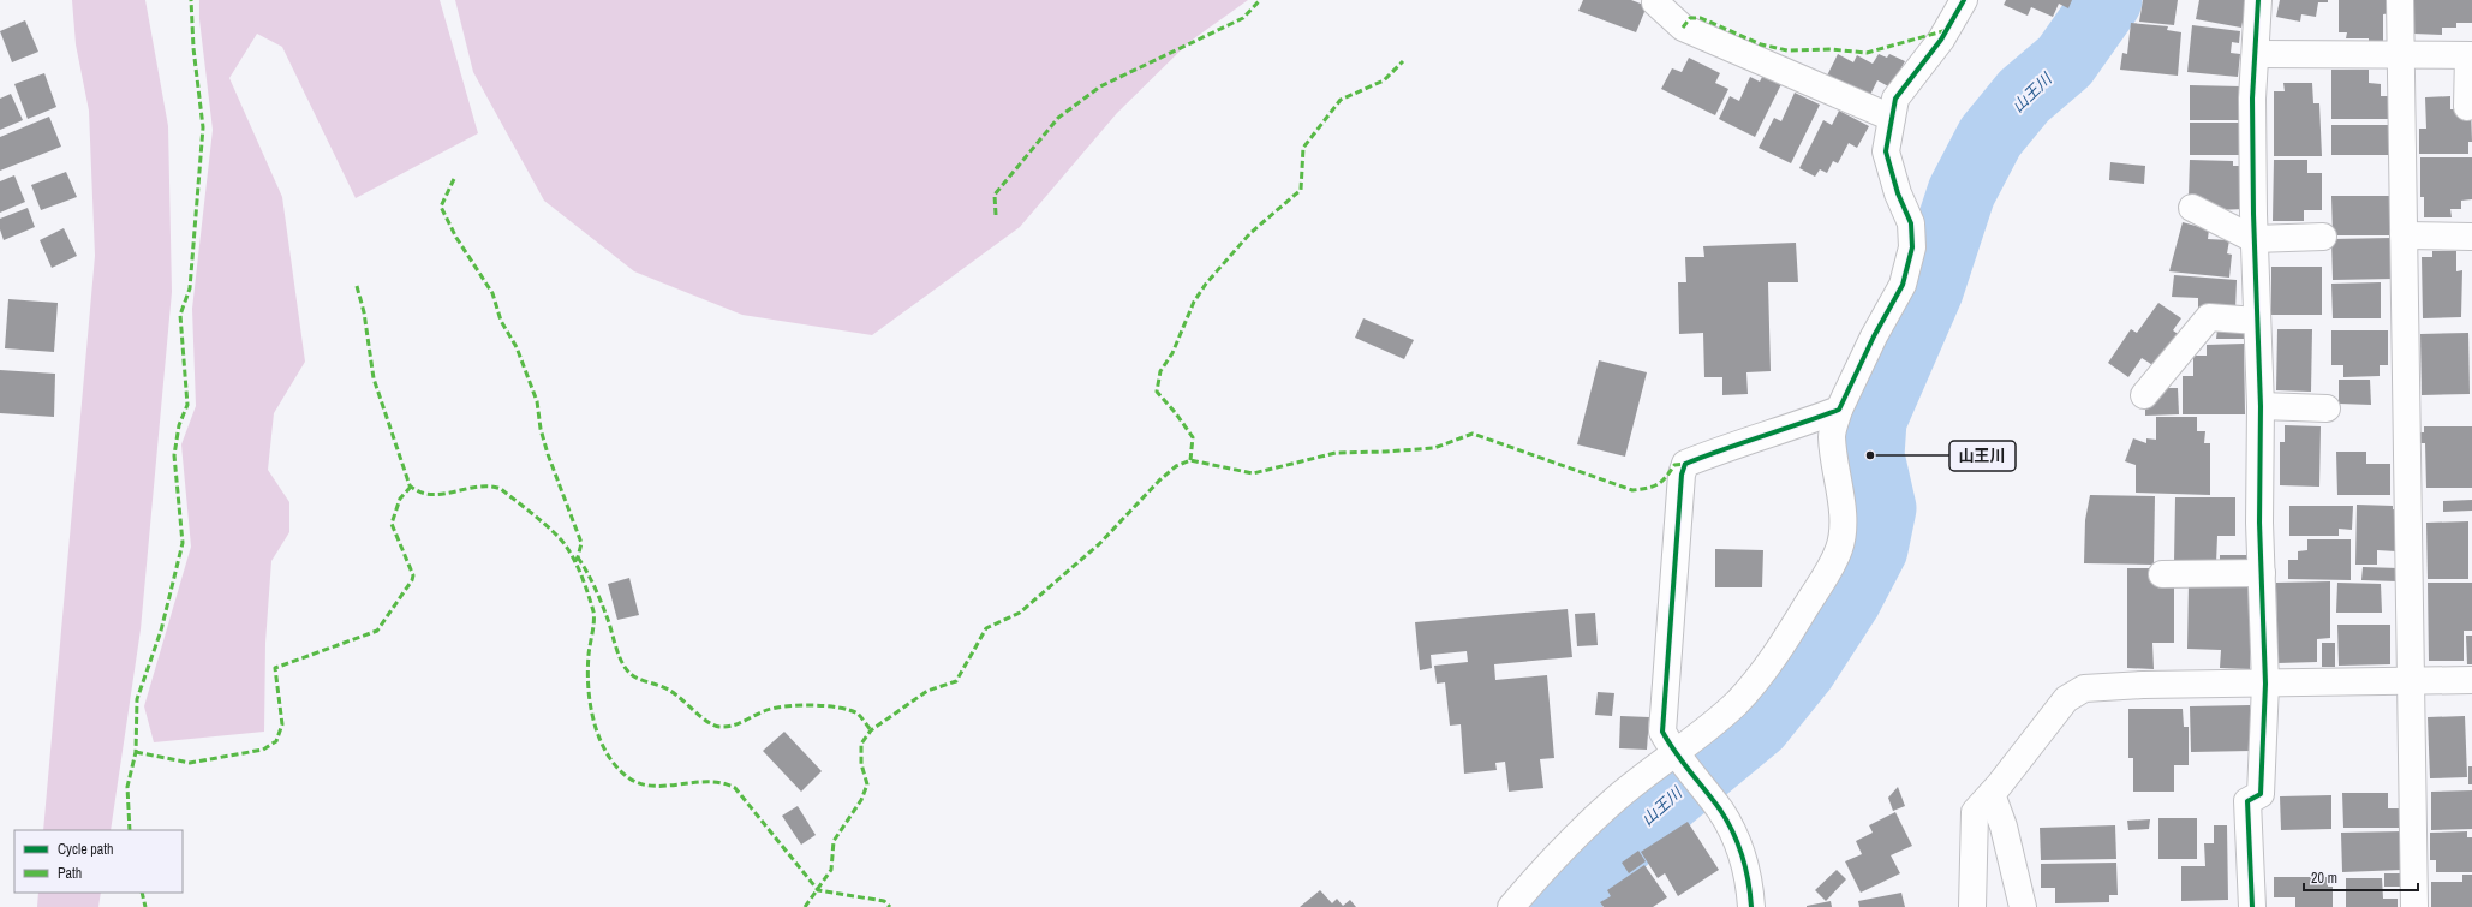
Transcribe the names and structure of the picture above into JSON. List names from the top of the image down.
{
  "water": ["山王川"],
  "places": ["山王川"],
  "legend": ["Cycle path", "Path"],
  "scale_bar": "20 m"
}
